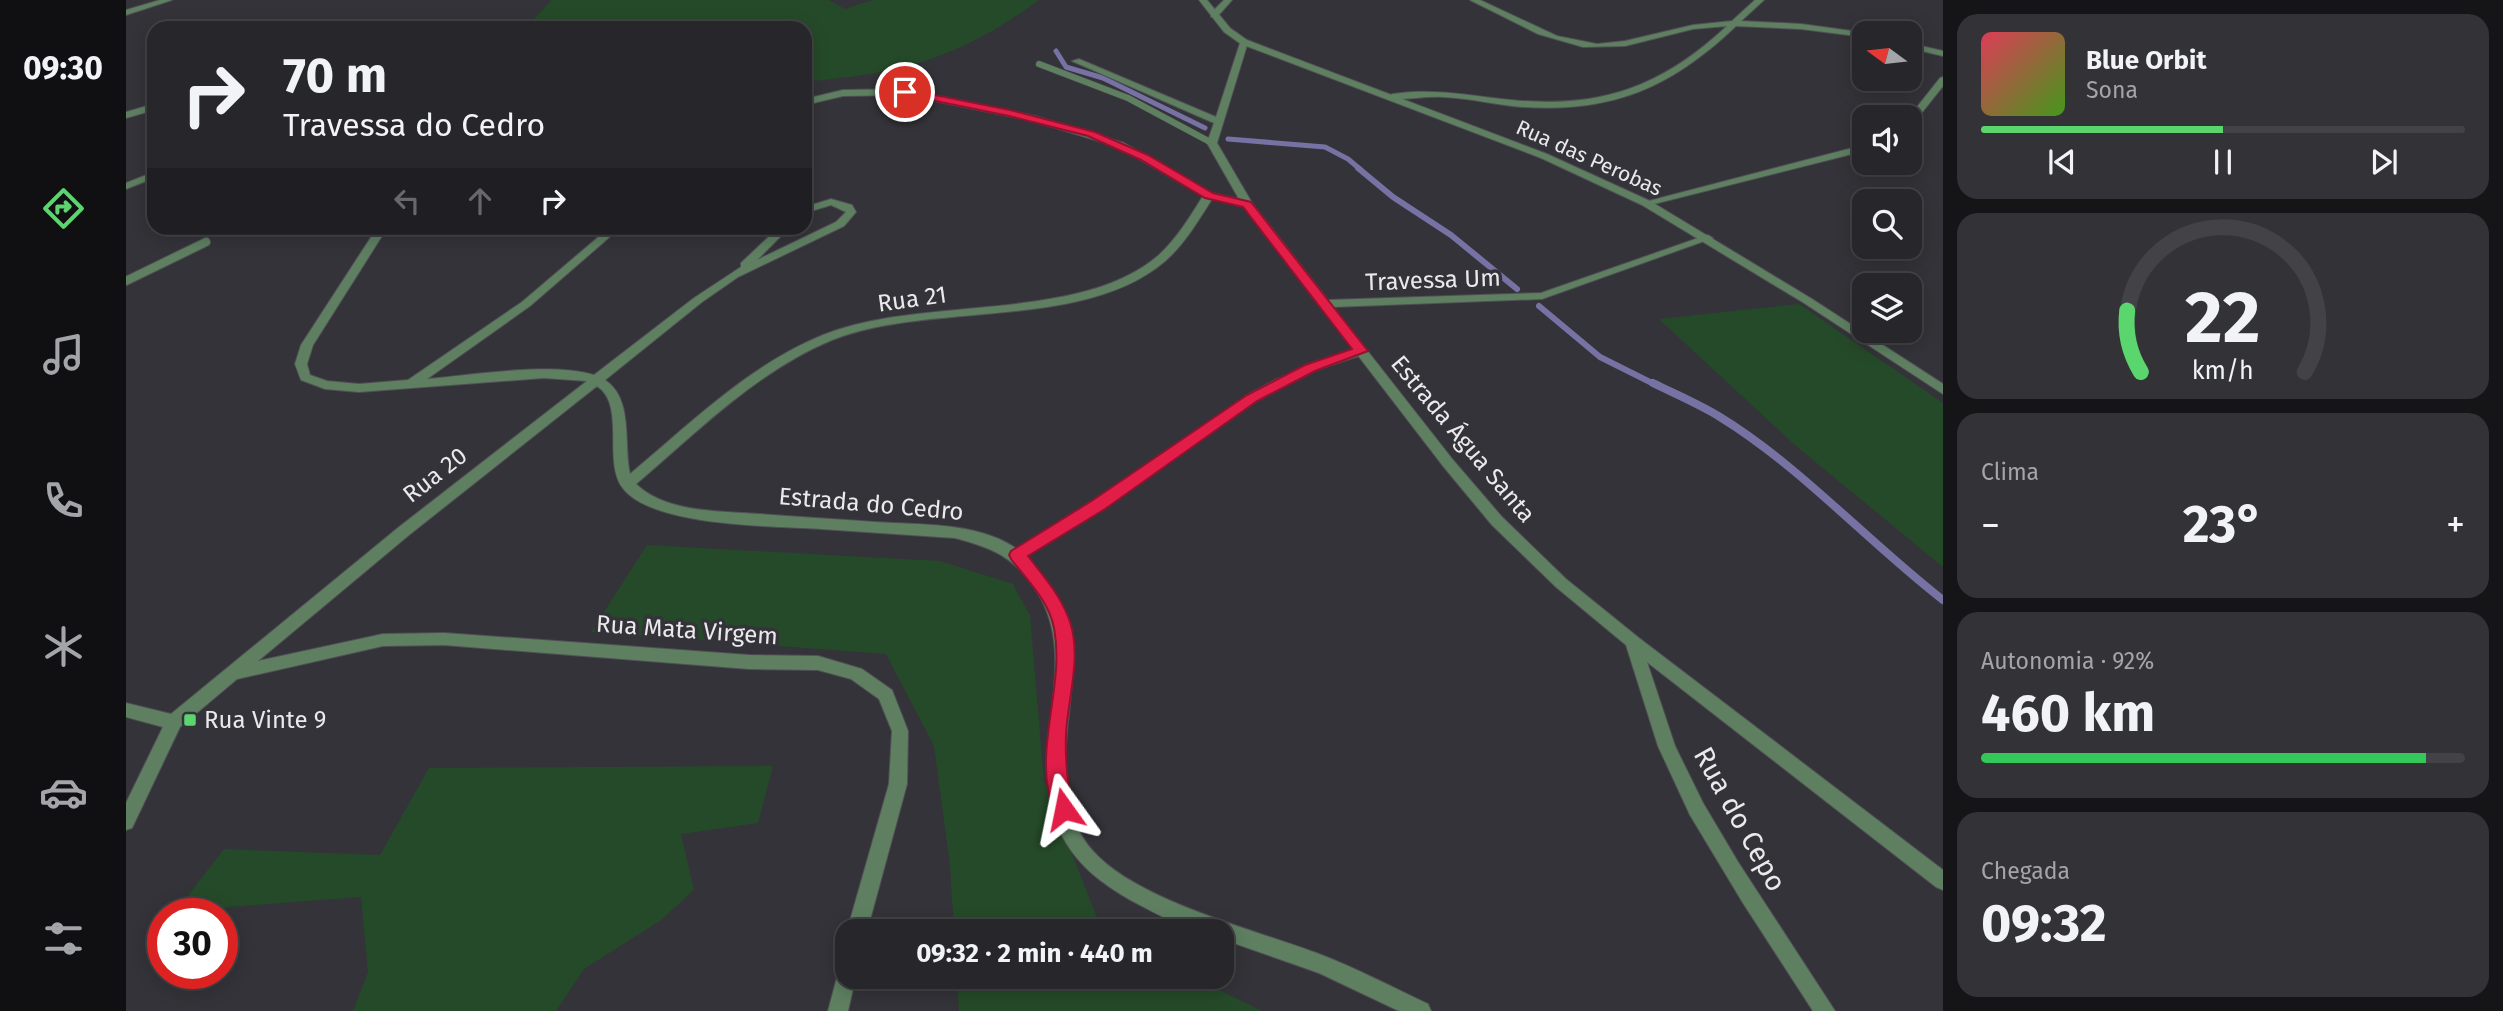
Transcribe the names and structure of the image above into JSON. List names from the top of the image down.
{
  "streets": {
    "street": [
      "Rua das Perobas",
      "Travessa Um",
      "Rua 21",
      "Estrada Água Santa",
      "Rua 20",
      "Estrada do Cedro",
      "Rua Mata Virgem",
      "Rua do Cepo"
    ]
  },
  "crossings": [
    ["Rua das Perobas", "Travessa Um"],
    ["Travessa Um", "Estrada Água Santa"],
    ["Rua 21", "Estrada do Cedro"],
    ["Estrada Água Santa", "Rua do Cepo"],
    ["Rua 20", "Rua Mata Virgem"]
  ],
  "places": {
    "transit": ["Rua Vinte 9"]
  },
  "north": "left",
  "page": {
    "tabs": "09:30",
    "turn": ["70 m", "Travessa do Cedro"],
    "song": ["Blue Orbit", "Sona"],
    "tile": [
      "Clima",
      ["Autonomia · 92%", "460 km"],
      ["Chegada", "09:32"]
    ],
    "heat": ["−", "23°", "+"],
    "limit": "30",
    "trip": "09:32 · 2 min · 440 m",
    "gauge": ["22", "km/h"]
  }
}
